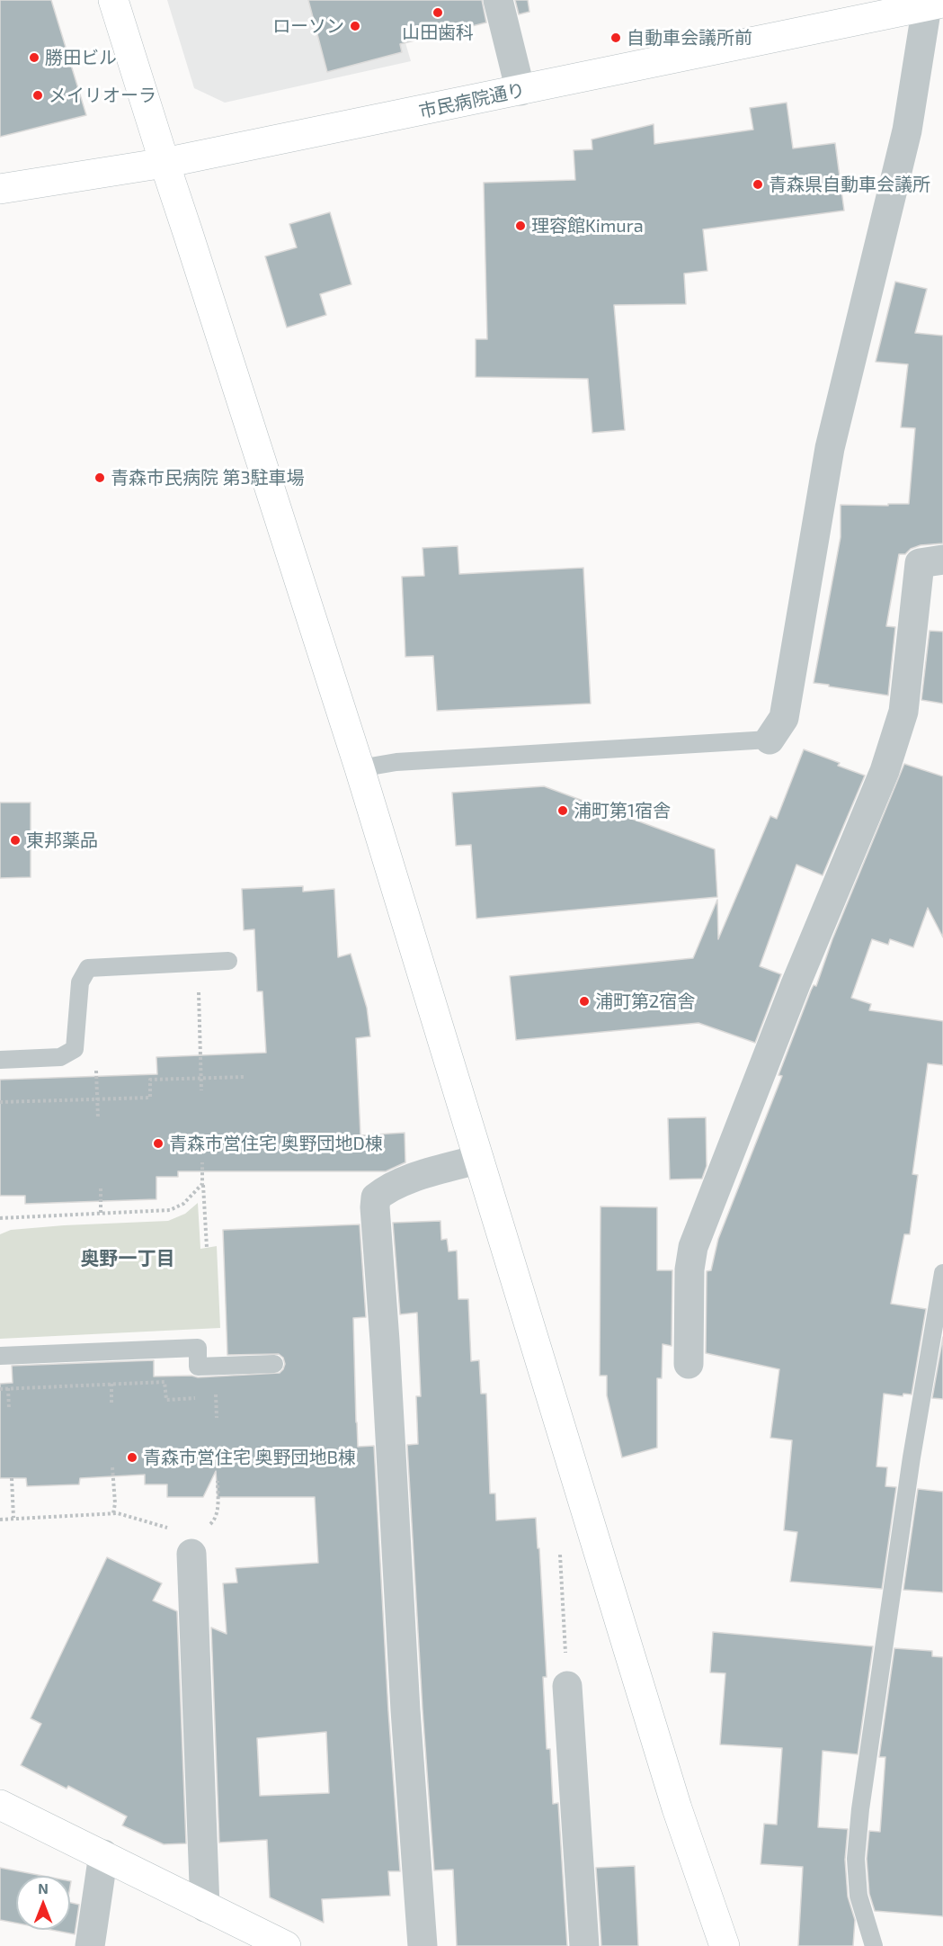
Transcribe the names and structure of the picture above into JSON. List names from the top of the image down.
{
  "streets": {
    "street": ["市民病院通り"]
  },
  "districts": ["奥野一丁目"],
  "places": [
    "山田歯科",
    "ローソン",
    "自動車会議所前",
    "勝田ビル",
    "メイリオーラ",
    "青森県自動車会議所",
    "理容館Kimura",
    "青森市民病院 第3駐車場",
    "浦町第1宿舎",
    "東邦薬品",
    "浦町第2宿舎",
    "青森市営住宅 奥野団地D棟",
    "青森市営住宅 奥野団地B棟"
  ],
  "north": "top"
}
